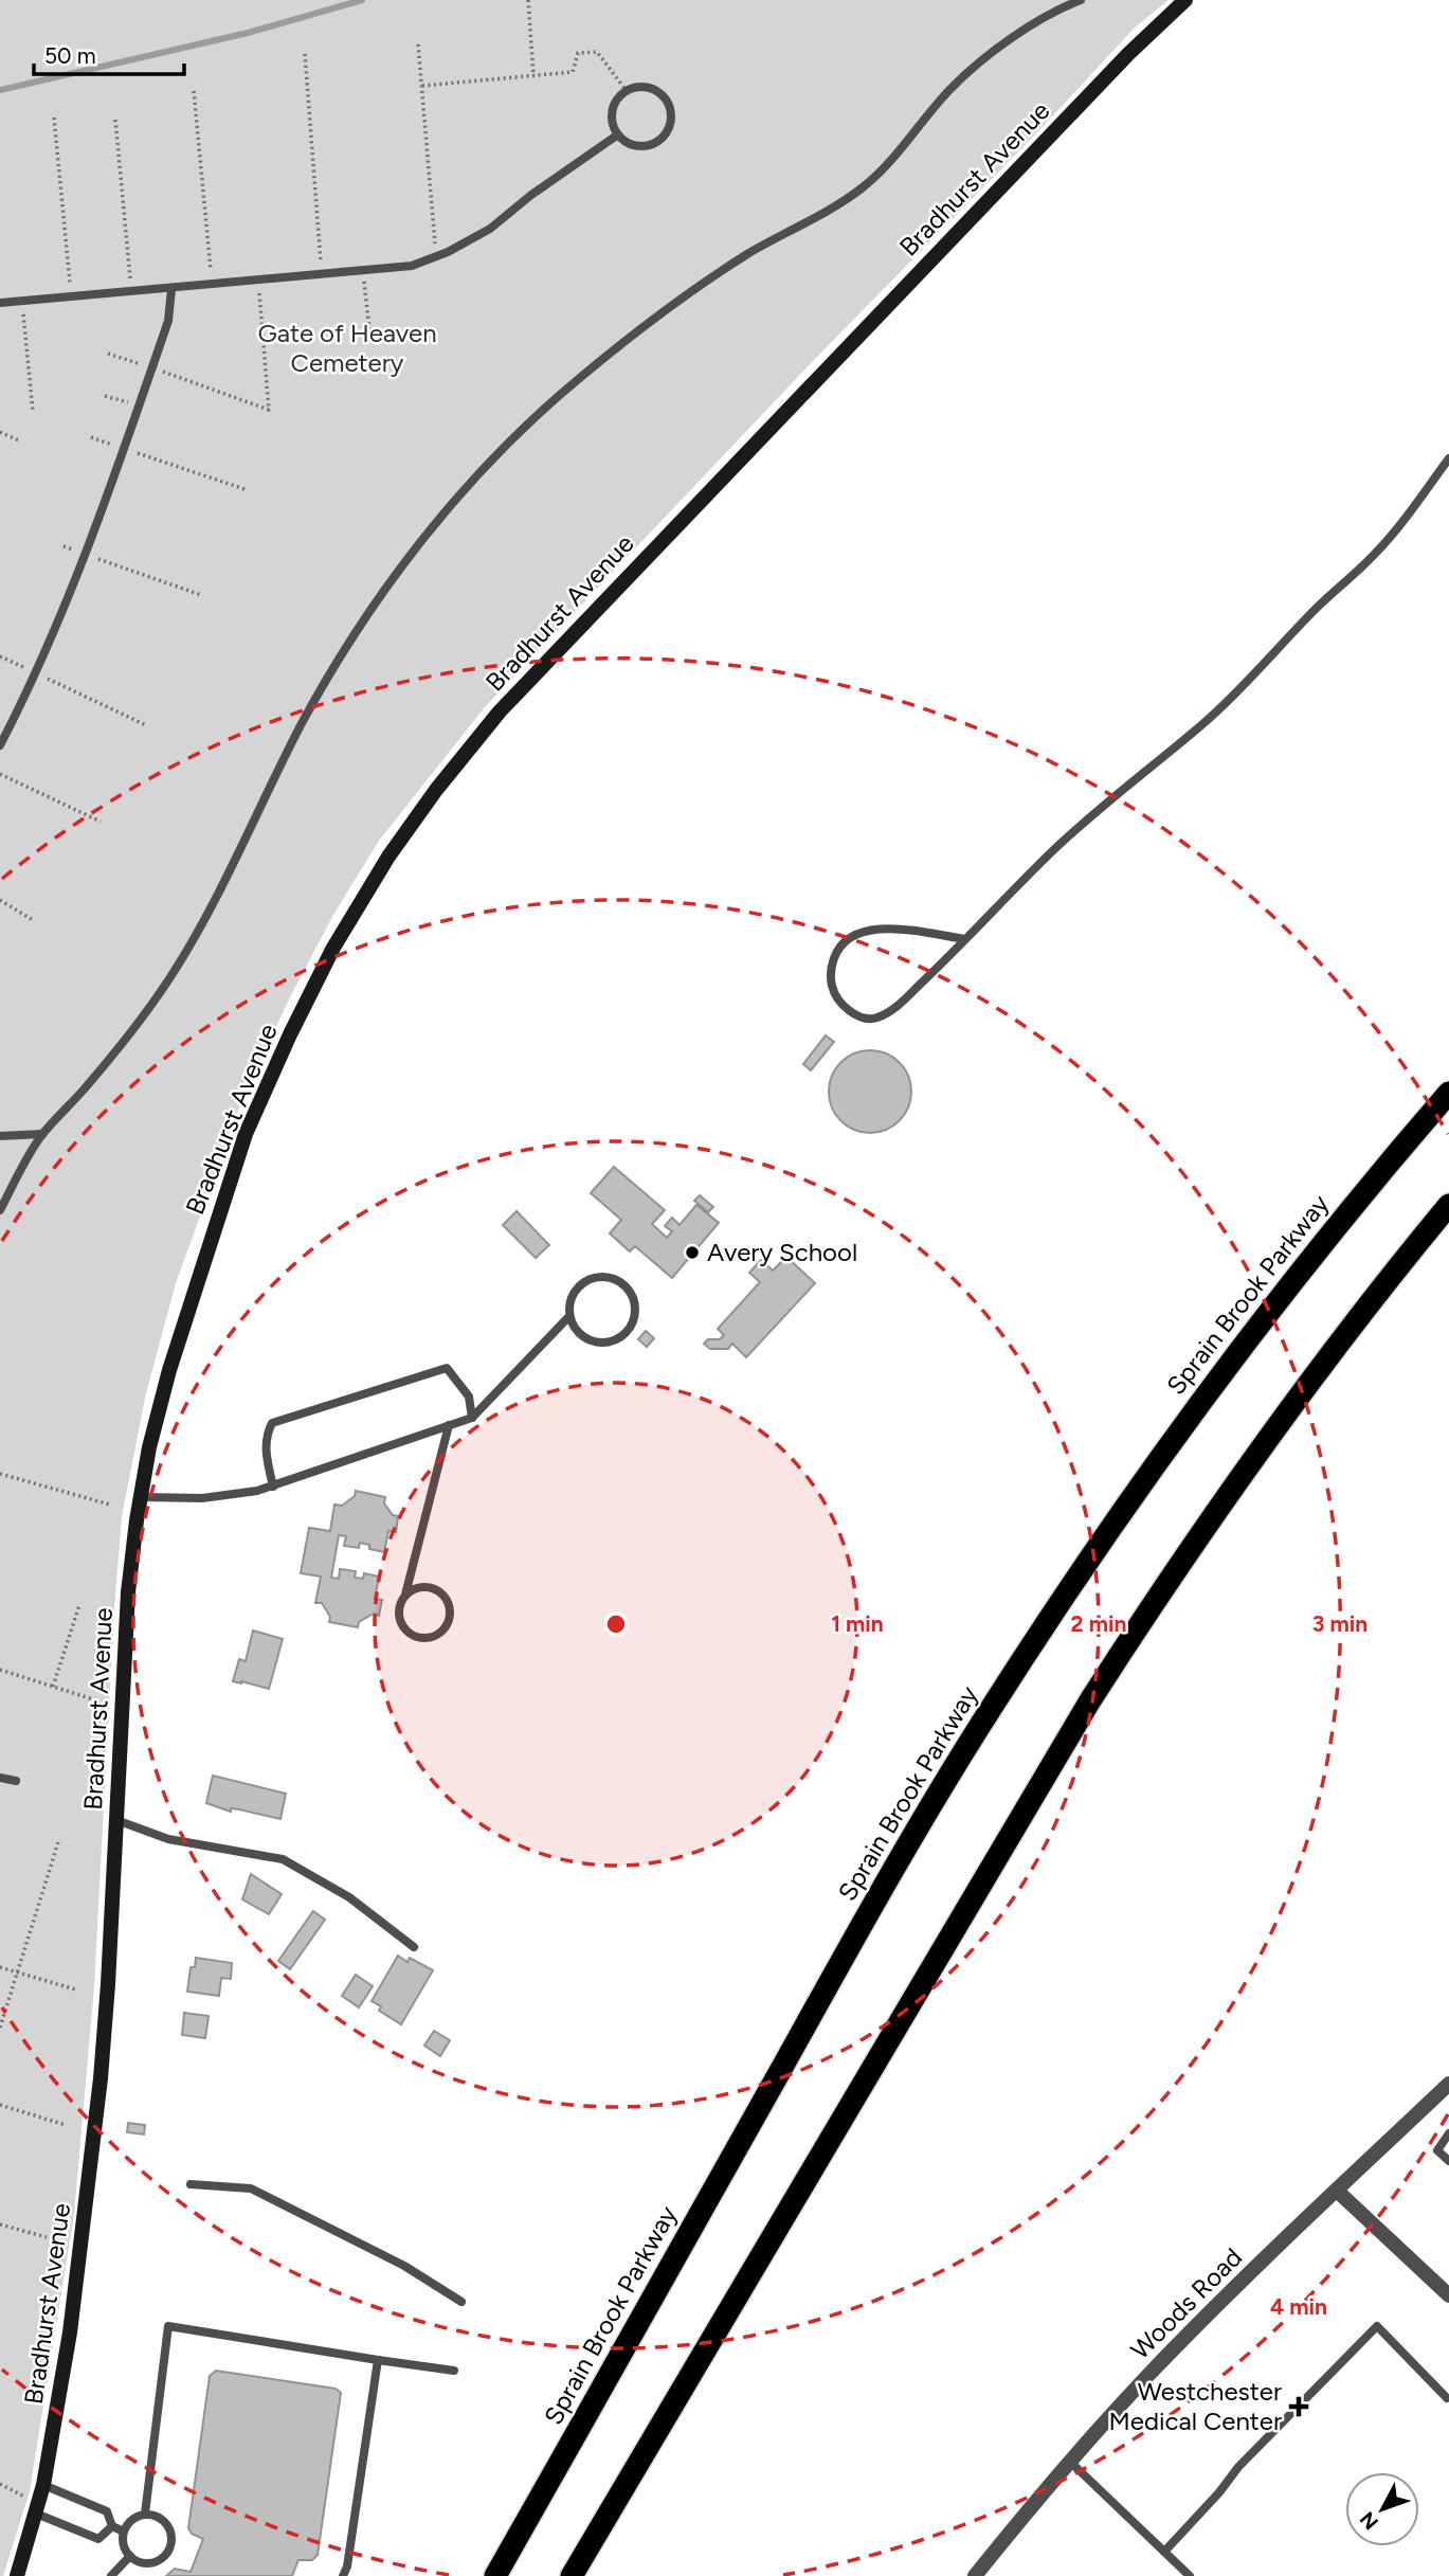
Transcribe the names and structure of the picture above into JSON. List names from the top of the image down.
{
  "streets": {
    "highway": ["Sprain Brook Parkway"],
    "main road": ["Bradhurst Avenue"],
    "street": ["Woods Road"]
  },
  "parks": ["Gate of Heaven Cemetery"],
  "places": {
    "other": ["Avery School"],
    "health": ["Westchester Medical Center"]
  },
  "scale_bar": "50 m",
  "north": "bottom left",
  "rings": [
    "1 min",
    "2 min",
    "3 min",
    "4 min"
  ]
}
